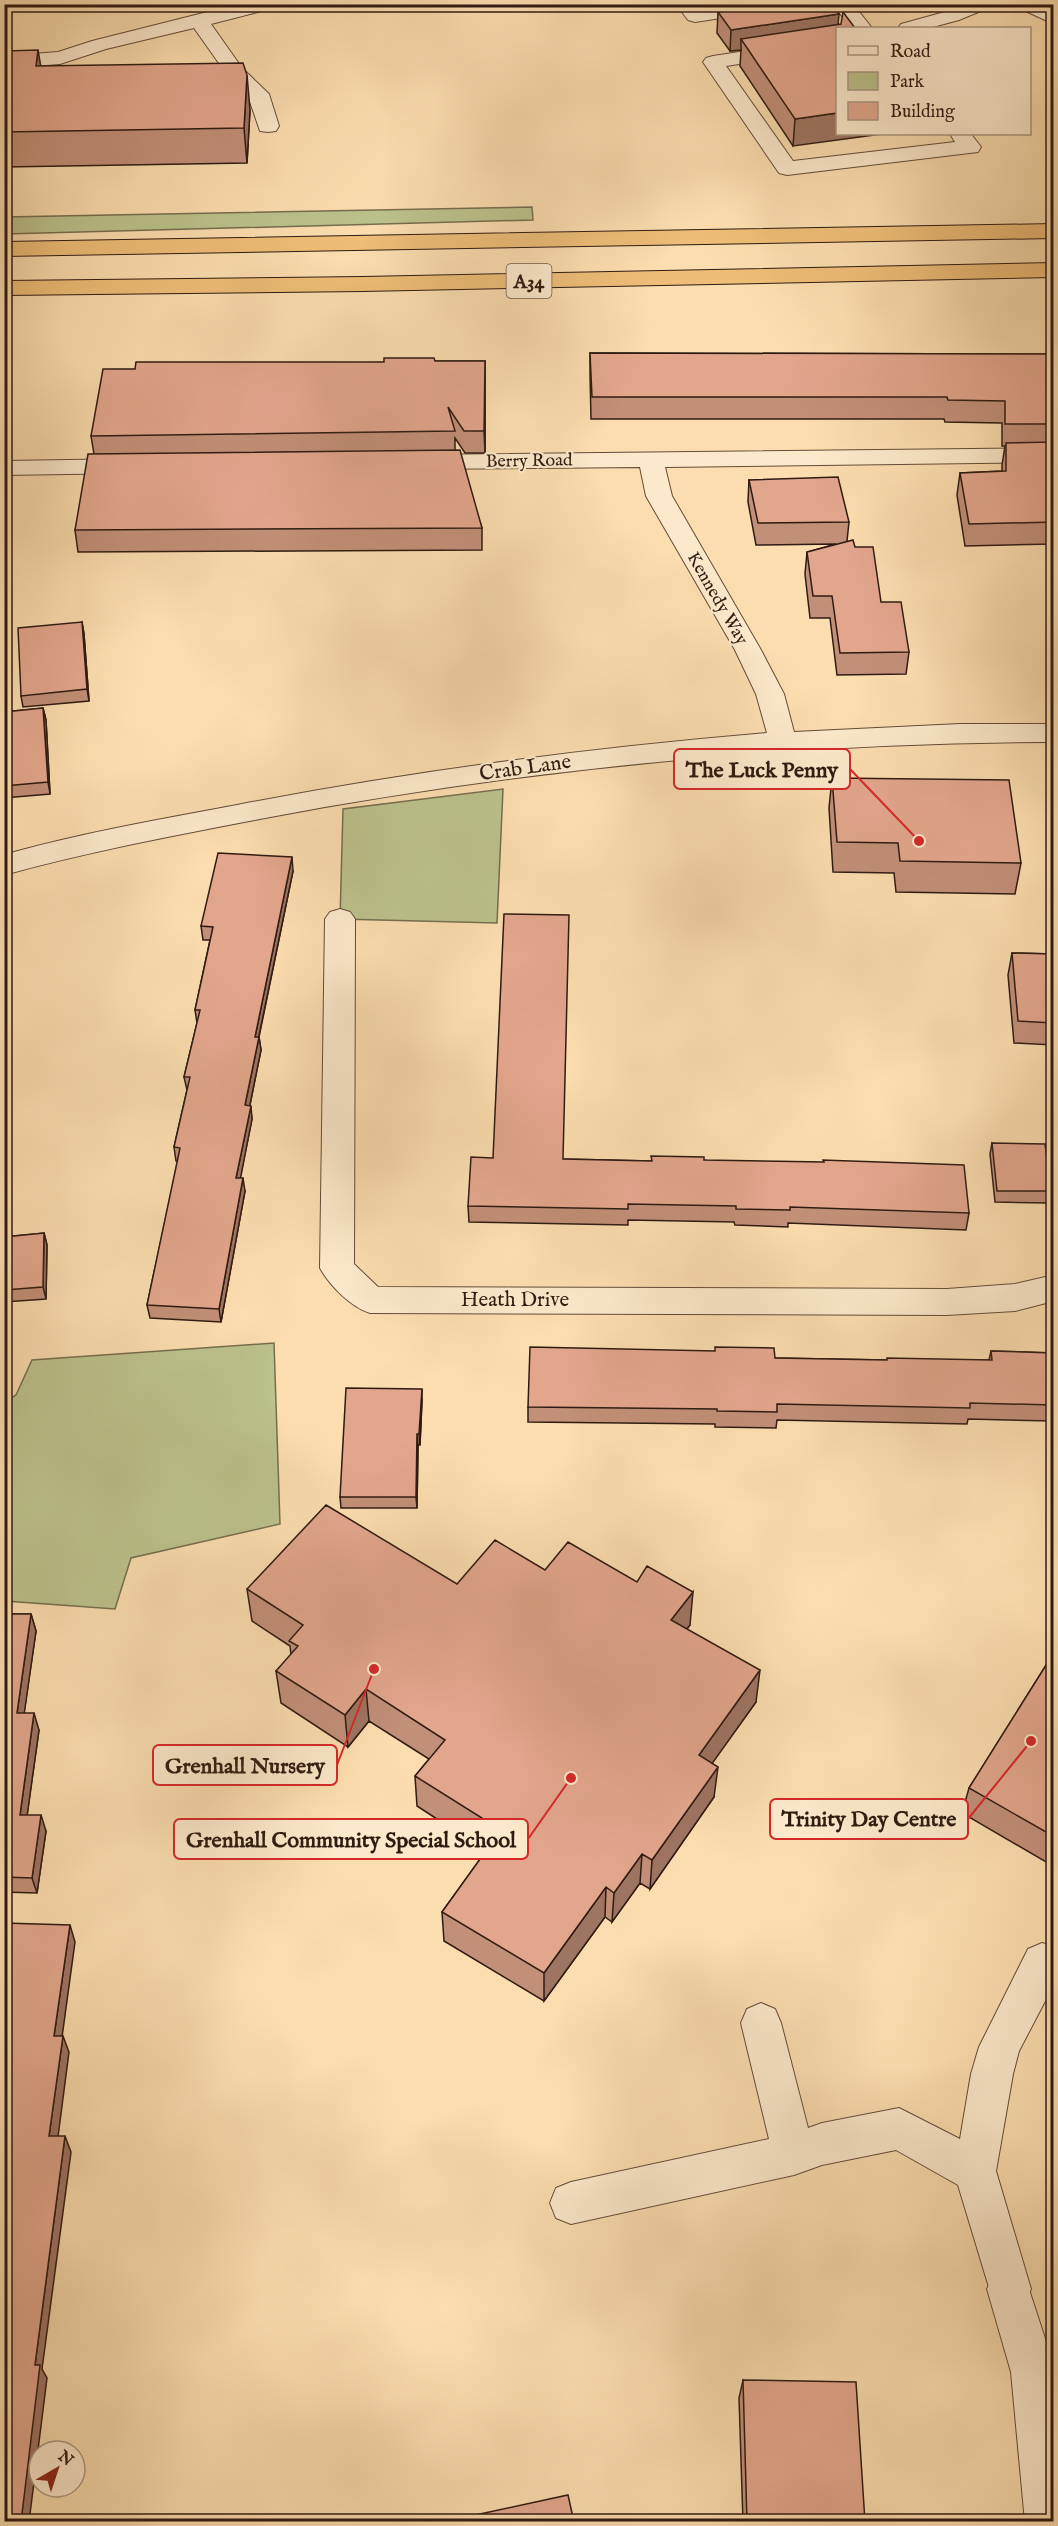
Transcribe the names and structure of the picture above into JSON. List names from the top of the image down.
{
  "streets": {
    "highway": ["A34"],
    "street": [
      "Berry Road",
      "Kennedy Way",
      "Crab Lane",
      "Heath Drive"
    ]
  },
  "crossings": [
    ["Berry Road", "Kennedy Way"],
    ["Kennedy Way", "Crab Lane"]
  ],
  "places": [
    "The Luck Penny",
    "Grenhall Nursery",
    "Trinity Day Centre",
    "Grenhall Community Special School"
  ],
  "legend": ["Road", "Park", "Building"],
  "north": "top right"
}
